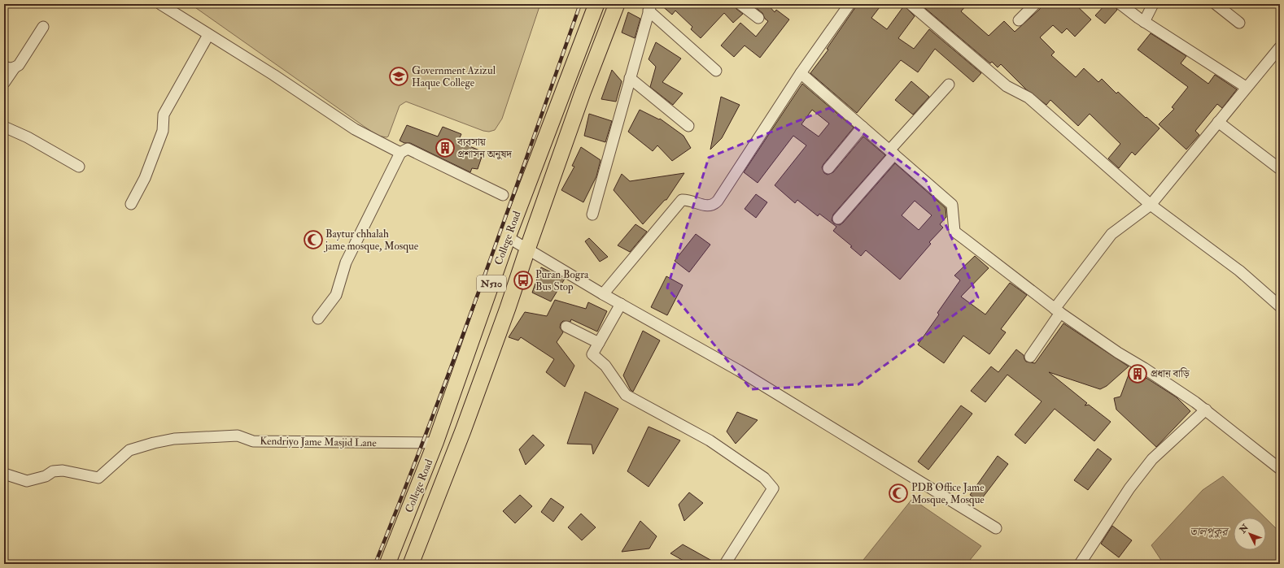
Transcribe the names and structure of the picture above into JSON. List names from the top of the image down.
{
  "streets": {
    "highway": ["College Road", "N510"],
    "street": ["Kendriyo Jame Masjid Lane"]
  },
  "crossings": [
    ["College Road", "Kendriyo Jame Masjid Lane"]
  ],
  "water": ["তালপুকুর"],
  "places": {
    "school or university": ["Government Azizul Haque College"],
    "building": ["ব্যবসায় প্রশাসন অনুষদ", "প্রধান বাড়ি"],
    "mosque": ["Baytur chhalah jame mosque, Mosque", "PDB Office Jame Mosque, Mosque"],
    "bus stop": ["Puran Bogra Bus Stop"]
  },
  "north": "top left"
}
